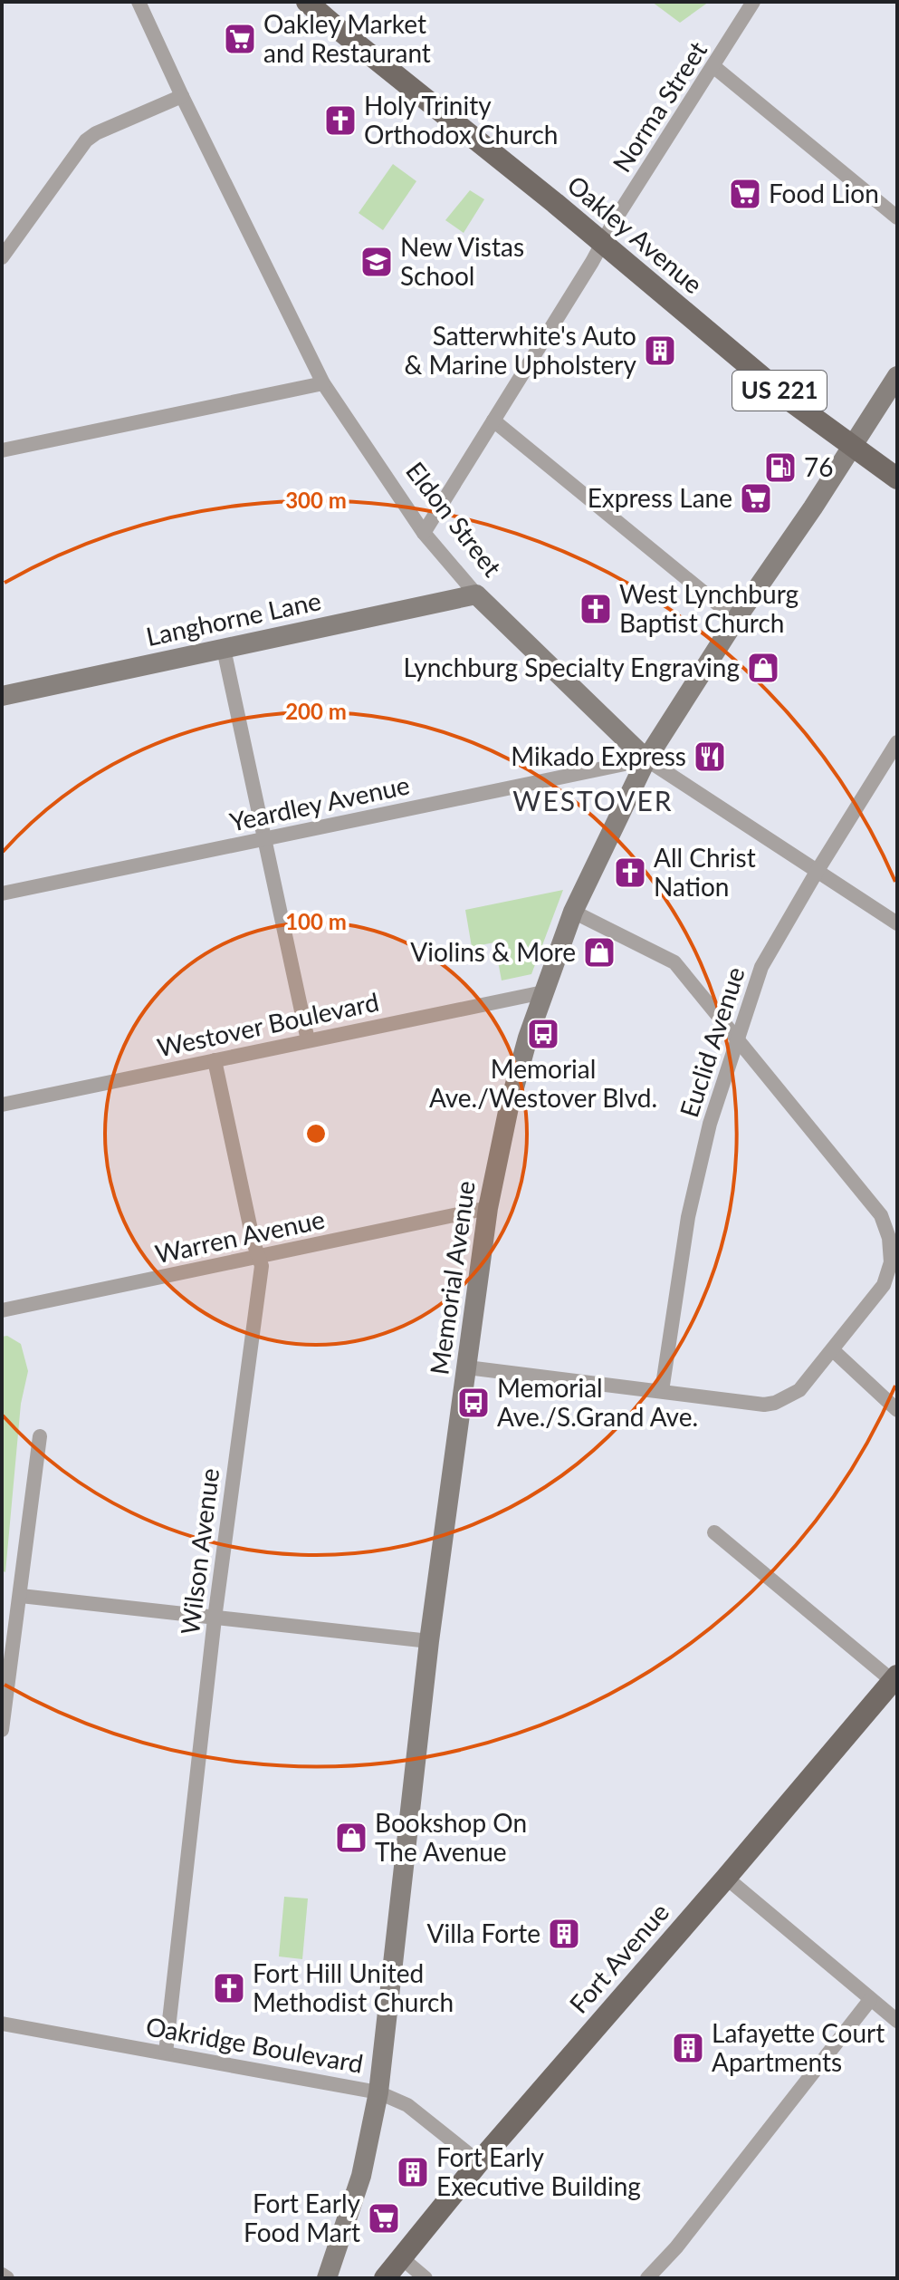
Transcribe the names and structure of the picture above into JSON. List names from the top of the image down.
{
  "streets": {
    "main road": [
      "Oakley Avenue",
      "US 221",
      "Eldon Street",
      "Langhorne Lane",
      "Memorial Avenue",
      "Fort Avenue"
    ],
    "street": [
      "Norma Street",
      "Yeardley Avenue",
      "Westover Boulevard",
      "Euclid Avenue",
      "Warren Avenue",
      "Wilson Avenue",
      "Oakridge Boulevard"
    ]
  },
  "crossings": [
    ["Norma Street", "Oakley Avenue"],
    ["Norma Street", "Eldon Street"],
    ["Oakley Avenue", "Memorial Avenue"],
    ["Eldon Street", "Langhorne Lane"],
    ["Eldon Street", "Yeardley Avenue"],
    ["Eldon Street", "Euclid Avenue"],
    ["Eldon Street", "Memorial Avenue"],
    ["Yeardley Avenue", "Memorial Avenue"],
    ["Westover Boulevard", "Memorial Avenue"],
    ["Westover Boulevard", "Wilson Avenue"],
    ["Warren Avenue", "Memorial Avenue"],
    ["Warren Avenue", "Wilson Avenue"],
    ["Memorial Avenue", "Oakridge Boulevard"],
    ["Wilson Avenue", "Oakridge Boulevard"],
    ["Fort Avenue", "Oakridge Boulevard"]
  ],
  "districts": ["WESTOVER"],
  "places": {
    "supermarket": [
      "Oakley Market and Restaurant",
      "Food Lion",
      "Express Lane",
      "Fort Early Food Mart"
    ],
    "church": [
      "Holy Trinity Orthodox Church",
      "West Lynchburg Baptist Church",
      "All Christ Nation",
      "Fort Hill United Methodist Church"
    ],
    "school or university": ["New Vistas School"],
    "building": [
      "Satterwhite's Auto & Marine Upholstery",
      "Villa Forte",
      "Lafayette Court Apartments",
      "Fort Early Executive Building"
    ],
    "fuel station": ["76"],
    "shop": ["Lynchburg Specialty Engraving", "Violins & More", "Bookshop On The Avenue"],
    "restaurant": ["Mikado Express"],
    "bus stop": ["Memorial Ave./Westover Blvd.", "Memorial Ave./S.Grand Ave."]
  },
  "rings": ["300 m", "200 m", "100 m"]
}
